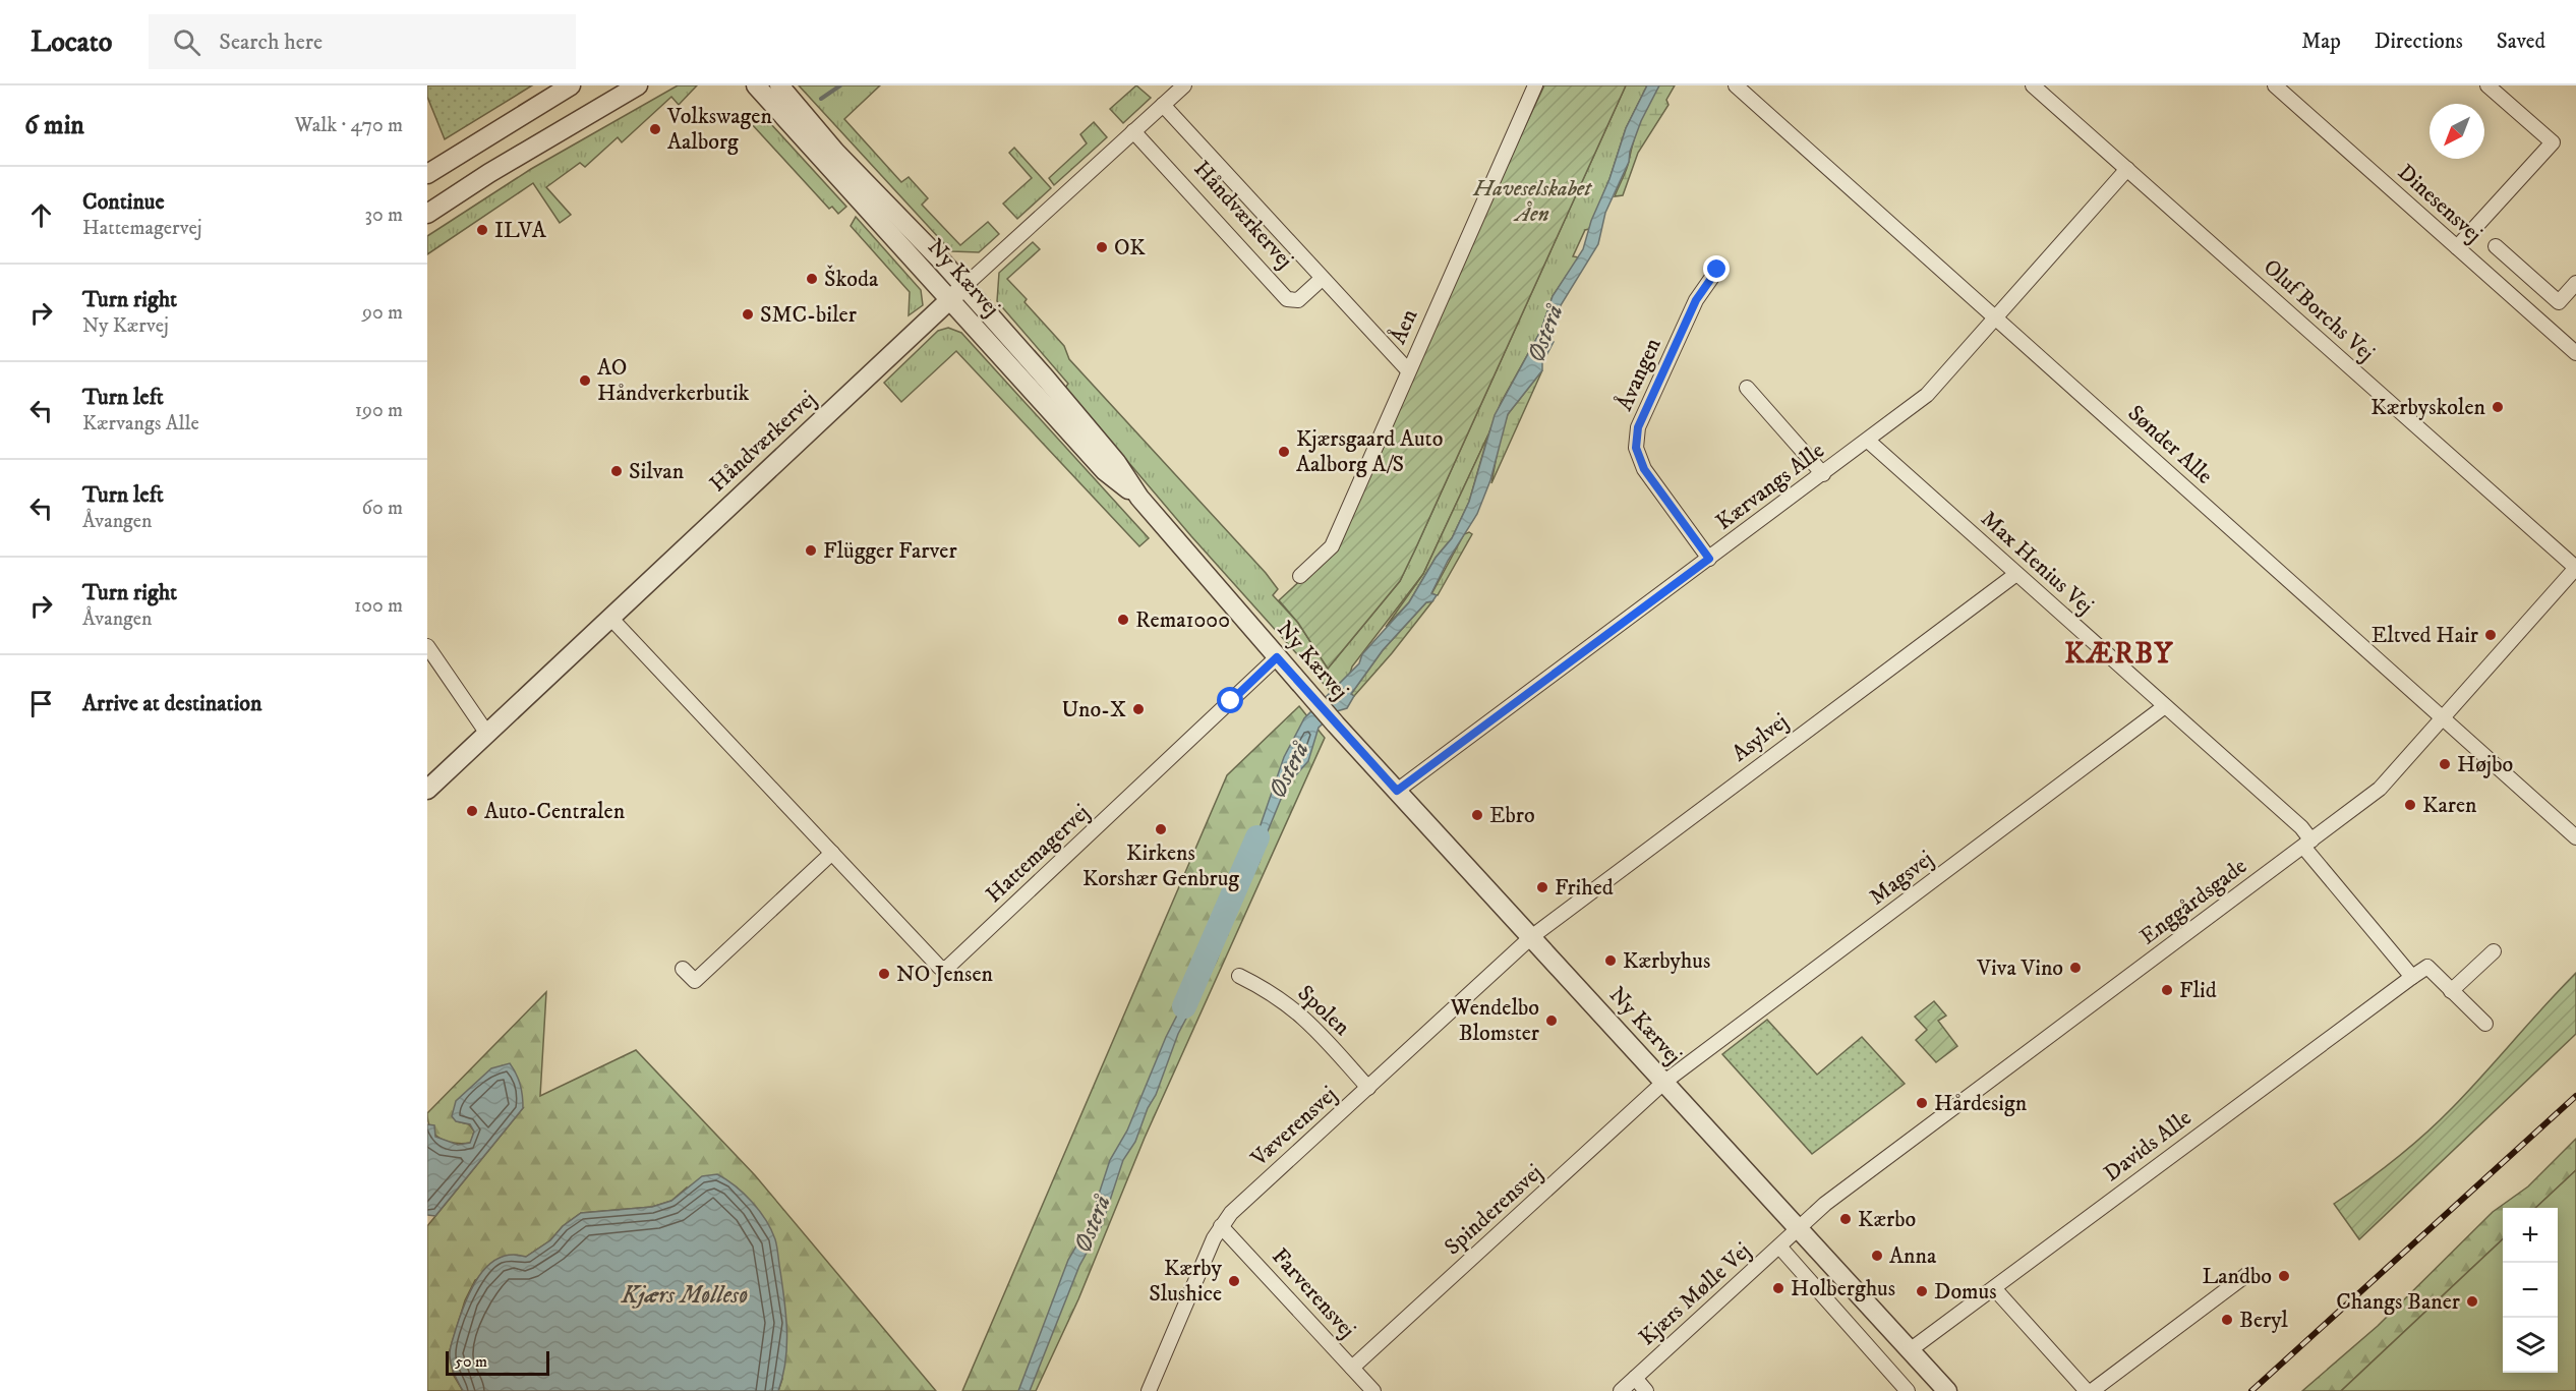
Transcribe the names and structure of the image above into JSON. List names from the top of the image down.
{
  "streets": {
    "street": [
      "Dinesensvej",
      "Håndværkervej",
      "Ny Kærvej",
      "Oluf Borchs Vej",
      "Åen",
      "Åvangen",
      "Sønder Alle",
      "Kærvangs Alle",
      "Max Henius Vej",
      "Asylvej",
      "Hattemagervej",
      "Magsvej",
      "Enggårdsgade",
      "Spolen",
      "Væverensvej",
      "Davids Alle",
      "Spinderensvej",
      "Farverensvej",
      "Kjærs Mølle Vej"
    ]
  },
  "crossings": [
    ["Håndværkervej", "Ny Kærvej"],
    ["Håndværkervej", "Åen"],
    ["Håndværkervej", "Hattemagervej"],
    ["Ny Kærvej", "Kærvangs Alle"],
    ["Ny Kærvej", "Asylvej"],
    ["Ny Kærvej", "Hattemagervej"],
    ["Ny Kærvej", "Magsvej"],
    ["Ny Kærvej", "Enggårdsgade"],
    ["Ny Kærvej", "Væverensvej"],
    ["Ny Kærvej", "Davids Alle"],
    ["Ny Kærvej", "Spinderensvej"],
    ["Ny Kærvej", "Kjærs Mølle Vej"],
    ["Oluf Borchs Vej", "Kærvangs Alle"],
    ["Oluf Borchs Vej", "Enggårdsgade"],
    ["Åvangen", "Kærvangs Alle"],
    ["Sønder Alle", "Kærvangs Alle"],
    ["Sønder Alle", "Enggårdsgade"],
    ["Kærvangs Alle", "Max Henius Vej"],
    ["Max Henius Vej", "Asylvej"],
    ["Max Henius Vej", "Magsvej"],
    ["Max Henius Vej", "Enggårdsgade"],
    ["Asylvej", "Væverensvej"],
    ["Magsvej", "Spinderensvej"],
    ["Enggårdsgade", "Kjærs Mølle Vej"],
    ["Spolen", "Væverensvej"],
    ["Væverensvej", "Farverensvej"],
    ["Spinderensvej", "Farverensvej"]
  ],
  "districts": ["KÆRBY"],
  "water": ["Østerå", "Kjærs Møllesø"],
  "parks": ["Haveselskabet Åen"],
  "places": [
    "Volkswagen Aalborg",
    "ILVA",
    "OK",
    "Škoda",
    "SMC-biler",
    "AO Håndverkerbutik",
    "Kærbyskolen",
    "Kjærsgaard Auto Aalborg A/S",
    "Silvan",
    "Flügger Farver",
    "Rema1000",
    "Eltved Hair",
    "Uno-X",
    "Højbo",
    "Karen",
    "Auto-Centralen",
    "Ebro",
    "Kirkens Korshær Genbrug",
    "Frihed",
    "Kærbyhus",
    "Viva Vino",
    "NO Jensen",
    "Flid",
    "Wendelbo Blomster",
    "Hårdesign",
    "Kærbo",
    "Anna",
    "Landbo",
    "Kærby Slushice",
    "Holberghus",
    "Domus",
    "Changs Baner",
    "Beryl"
  ],
  "scale_bar": "50 m",
  "north": "bottom left",
  "page": {
    "header": "Locato",
    "search": "Search here",
    "nav": ["Map", "Directions", "Saved"],
    "heading": ["6 min", "Walk · 470 m"],
    "list": [
      ["Continue", "Hattemagervej", "30 m"],
      ["Turn right", "Ny Kærvej", "90 m"],
      ["Turn left", "Kærvangs Alle", "190 m"],
      ["Turn left", "Åvangen", "60 m"],
      ["Turn right", "Åvangen", "100 m"],
      "Arrive at destination"
    ],
    "map_buttons": ["+", "−"],
    "scale": "50 m"
  }
}
